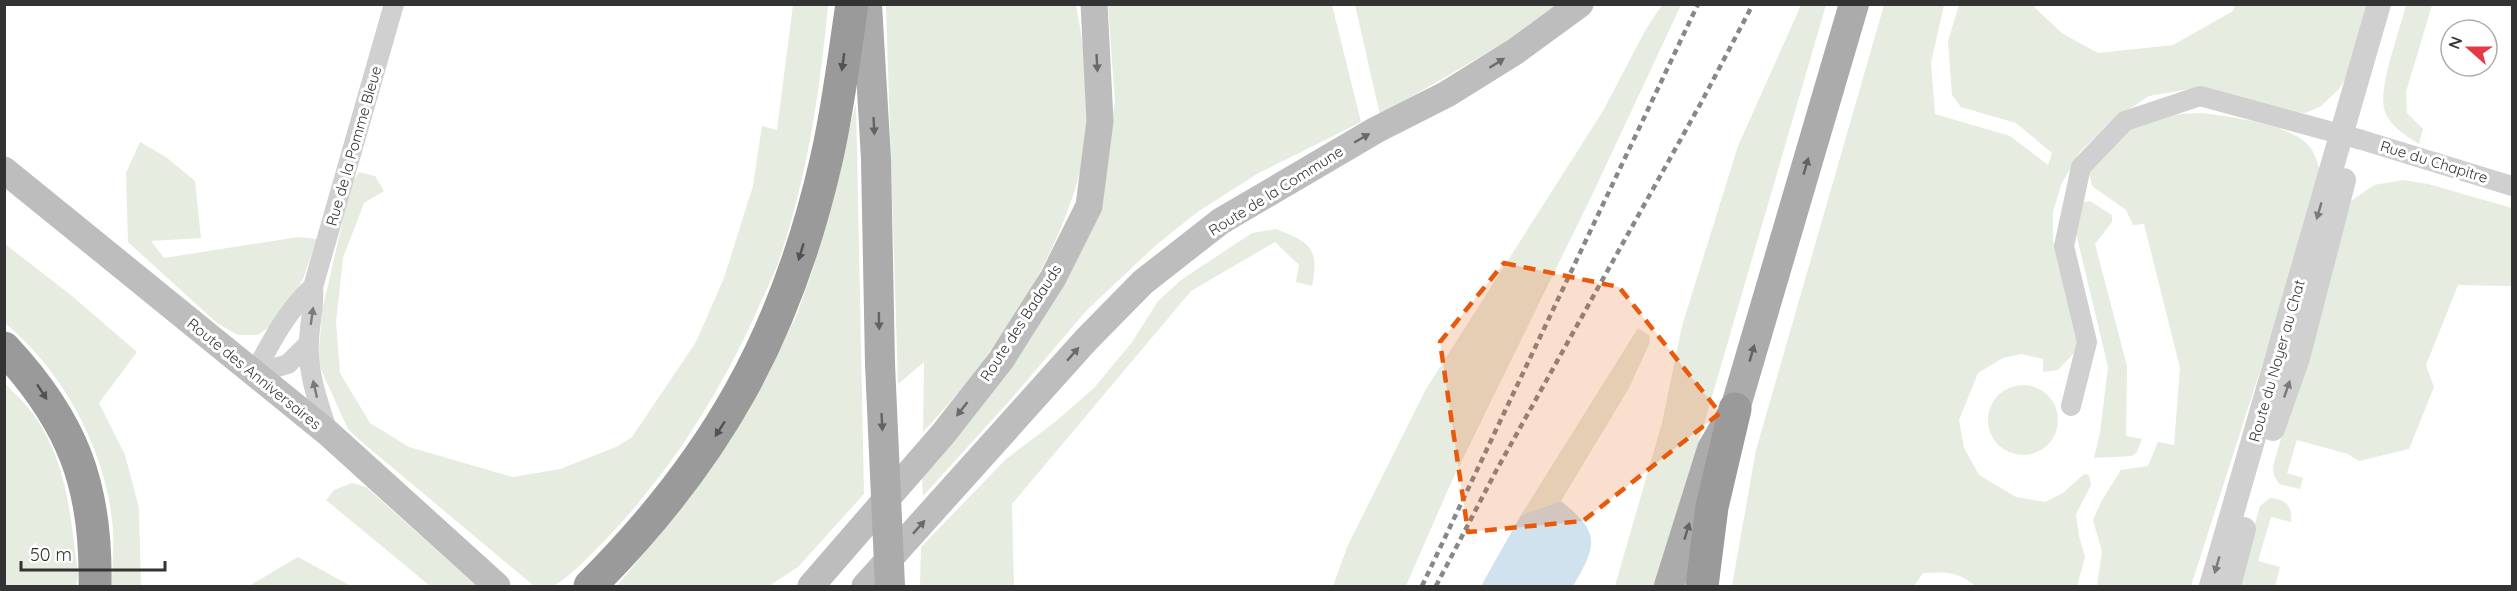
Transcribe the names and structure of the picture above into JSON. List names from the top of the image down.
{
  "streets": {
    "main road": ["Route de la Commune", "Route des Badauds", "Route des Anniversaires"],
    "street": ["Rue de la Pomme Bleue", "Rue du Chapitre", "Route du Noyer au Chat"]
  },
  "crossings": [
    ["Rue de la Pomme Bleue", "Route des Anniversaires"],
    ["Rue du Chapitre", "Route du Noyer au Chat"]
  ],
  "one_way": ["Route de la Commune", "Route des Badauds"],
  "scale_bar": "50 m",
  "north": "left"
}
